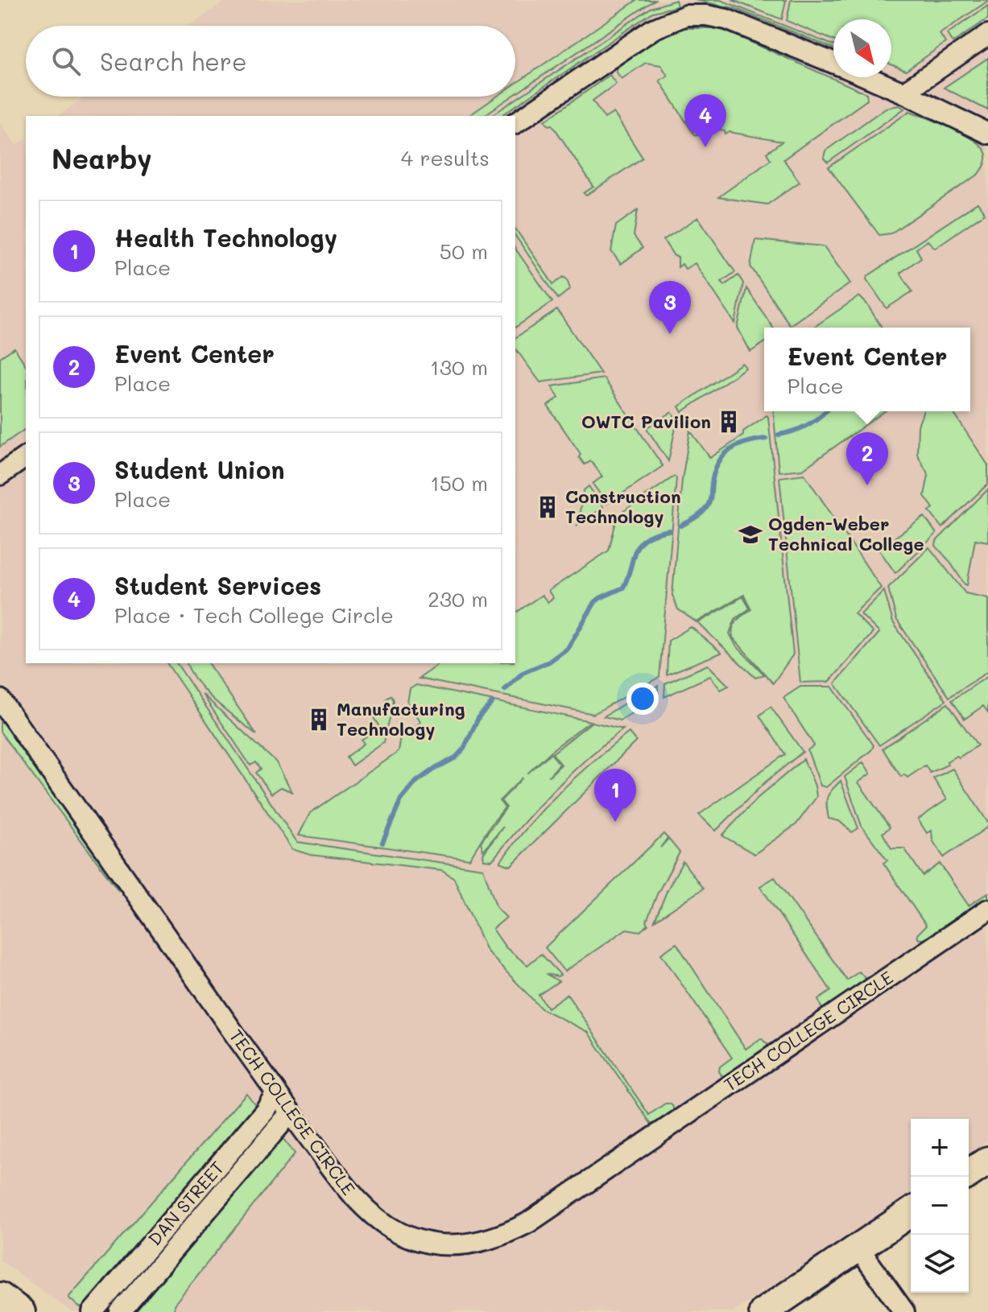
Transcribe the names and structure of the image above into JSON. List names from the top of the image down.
{
  "streets": {
    "street": ["TECH COLLEGE CIRCLE", "DAN STREET"]
  },
  "crossings": [
    ["TECH COLLEGE CIRCLE", "DAN STREET"]
  ],
  "places": {
    "building": ["OWTC Pavilion", "Construction Technology", "Manufacturing Technology"],
    "school or university": ["Ogden-Weber Technical College"]
  },
  "north": "bottom right",
  "page": {
    "search": "Search here",
    "pins": [
      "4",
      "3",
      "2",
      "1"
    ],
    "heading": ["Nearby", "4 results"],
    "list": [
      {
        "mark": "1",
        "name": "Health Technology",
        "note": "Place",
        "value": "50 m"
      },
      {
        "mark": "2",
        "name": "Event Center",
        "note": "Place",
        "value": "130 m"
      },
      {
        "mark": "3",
        "name": "Student Union",
        "note": "Place",
        "value": "150 m"
      },
      {
        "mark": "4",
        "name": "Student Services",
        "note": "Place · Tech College Circle",
        "value": "230 m"
      }
    ],
    "popup": ["Event Center", "Place"],
    "map_buttons": ["+", "−"]
  }
}
